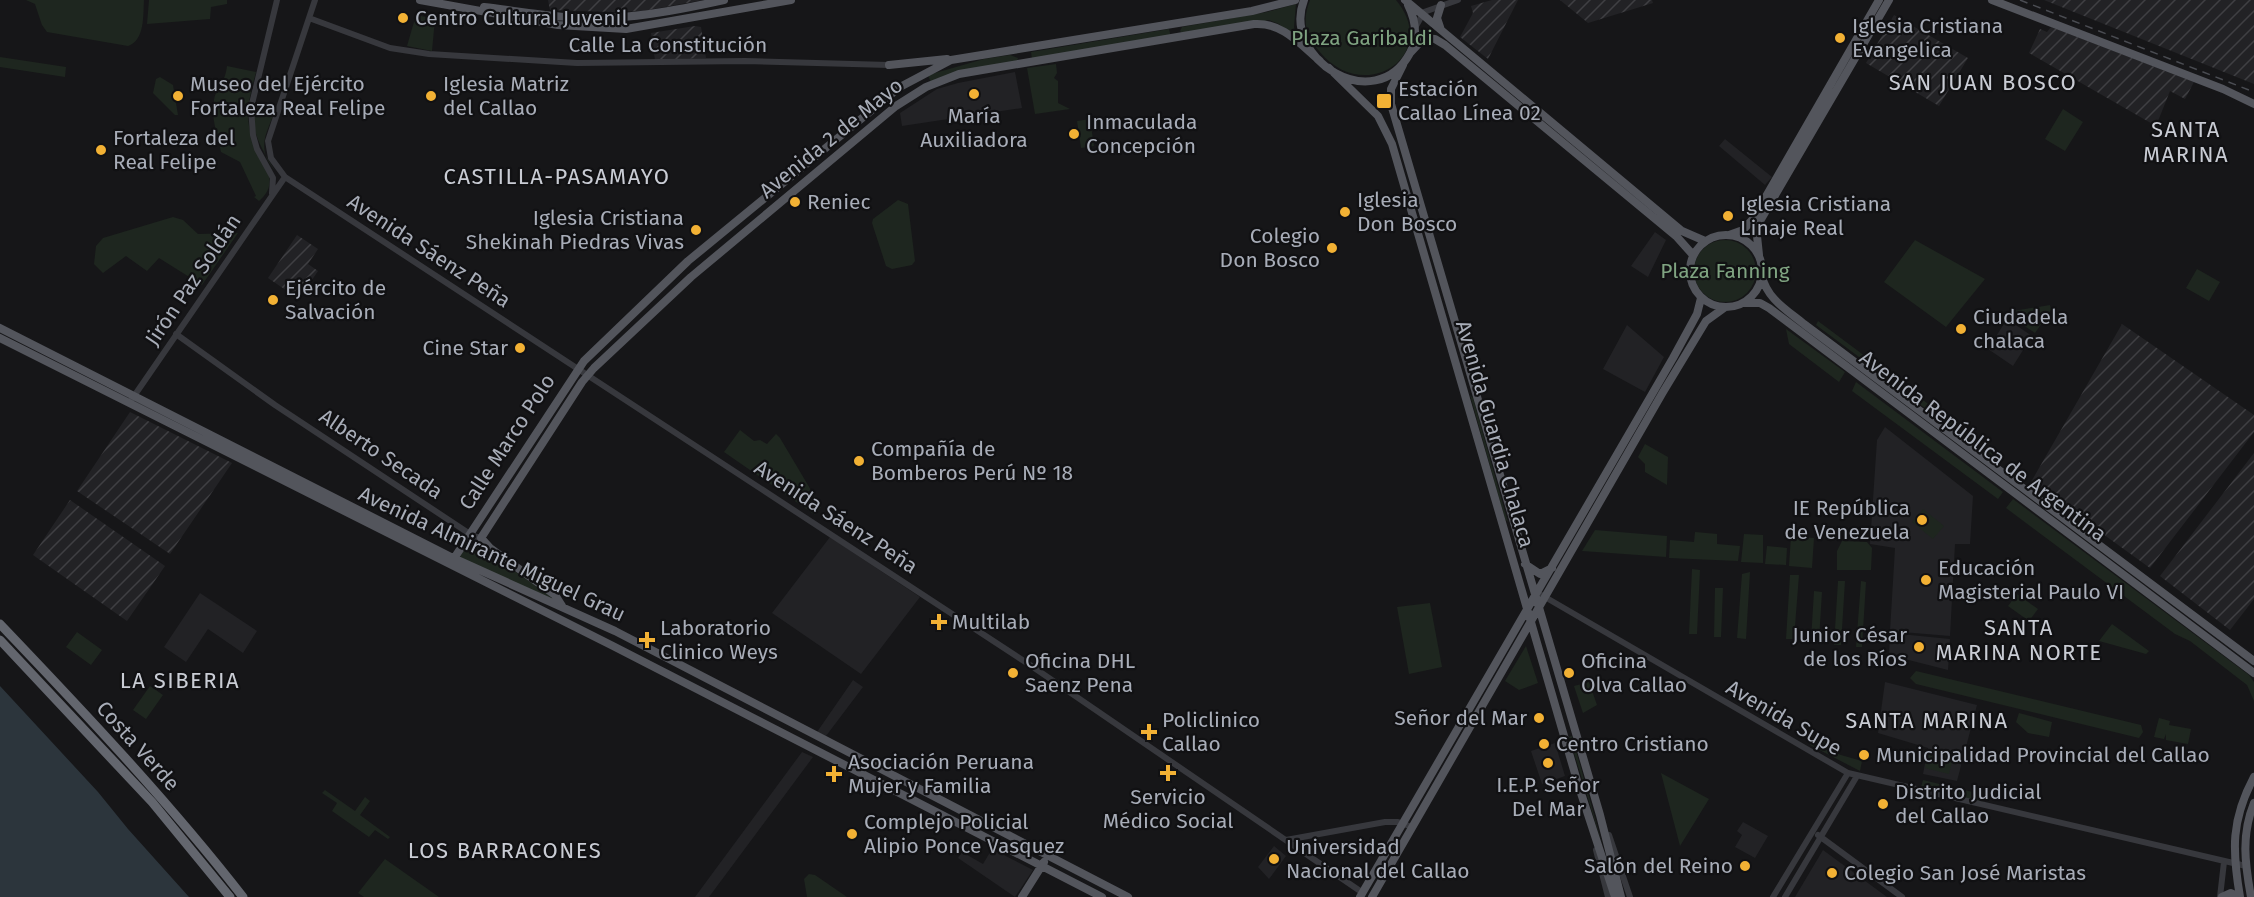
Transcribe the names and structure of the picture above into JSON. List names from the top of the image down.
{
  "streets": {
    "highway": ["Costa Verde"],
    "main road": [
      "Avenida 2 de Mayo",
      "Avenida Guardia Chalaca",
      "Calle Marco Polo",
      "Avenida República de Argentina",
      "Alberto Secada",
      "Avenida Almirante Miguel Grau"
    ],
    "street": [
      "Calle La Constitución",
      "Avenida Sáenz Peña",
      "Jirón Paz Soldán",
      "Avenida Supe"
    ]
  },
  "crossings": [
    ["Avenida 2 de Mayo", "Avenida Sáenz Peña"],
    ["Avenida 2 de Mayo", "Calle Marco Polo"],
    ["Avenida Sáenz Peña", "Jirón Paz Soldán"],
    ["Avenida Sáenz Peña", "Calle Marco Polo"],
    ["Jirón Paz Soldán", "Alberto Secada"],
    ["Jirón Paz Soldán", "Avenida Almirante Miguel Grau"],
    ["Avenida Guardia Chalaca", "Avenida Supe"],
    ["Calle Marco Polo", "Alberto Secada"],
    ["Calle Marco Polo", "Avenida Almirante Miguel Grau"],
    ["Alberto Secada", "Avenida Almirante Miguel Grau"]
  ],
  "districts": [
    "SAN JUAN BOSCO",
    "SANTA MARINA",
    "CASTILLA-PASAMAYO",
    "SANTA MARINA NORTE",
    "LA SIBERIA",
    "SANTA MARINA",
    "LOS BARRACONES"
  ],
  "parks": ["Plaza Garibaldi", "Plaza Fanning"],
  "places": {
    "other": [
      "Centro Cultural Juvenil",
      "Iglesia Cristiana Evangelica",
      "María Auxiliadora",
      "Museo del Ejército Fortaleza Real Felipe",
      "Iglesia Matriz del Callao",
      "Inmaculada Concepción",
      "Fortaleza del Real Felipe",
      "Reniec",
      "Iglesia Don Bosco",
      "Iglesia Cristiana Linaje Real",
      "Iglesia Cristiana Shekinah Piedras Vivas",
      "Colegio Don Bosco",
      "Ejército de Salvación",
      "Ciudadela chalaca",
      "Cine Star",
      "Compañía de Bomberos Perú Nº 18",
      "IE República de Venezuela",
      "Educación Magisterial Paulo VI",
      "Junior César de los Ríos",
      "Oficina DHL Saenz Pena",
      "Oficina Olva Callao",
      "Señor del Mar",
      "Centro Cristiano",
      "Municipalidad Provincial del Callao",
      "I.E.P. Señor Del Mar",
      "Distrito Judicial del Callao",
      "Complejo Policial Alipio Ponce Vasquez",
      "Universidad Nacional del Callao",
      "Salón del Reino",
      "Colegio San José Maristas"
    ],
    "transit": ["Estación Callao Línea 02"],
    "health": [
      "Multilab",
      "Laboratorio Clinico Weys",
      "Policlinico Callao",
      "Servicio Médico Social",
      "Asociación Peruana Mujer y Familia"
    ]
  }
}
